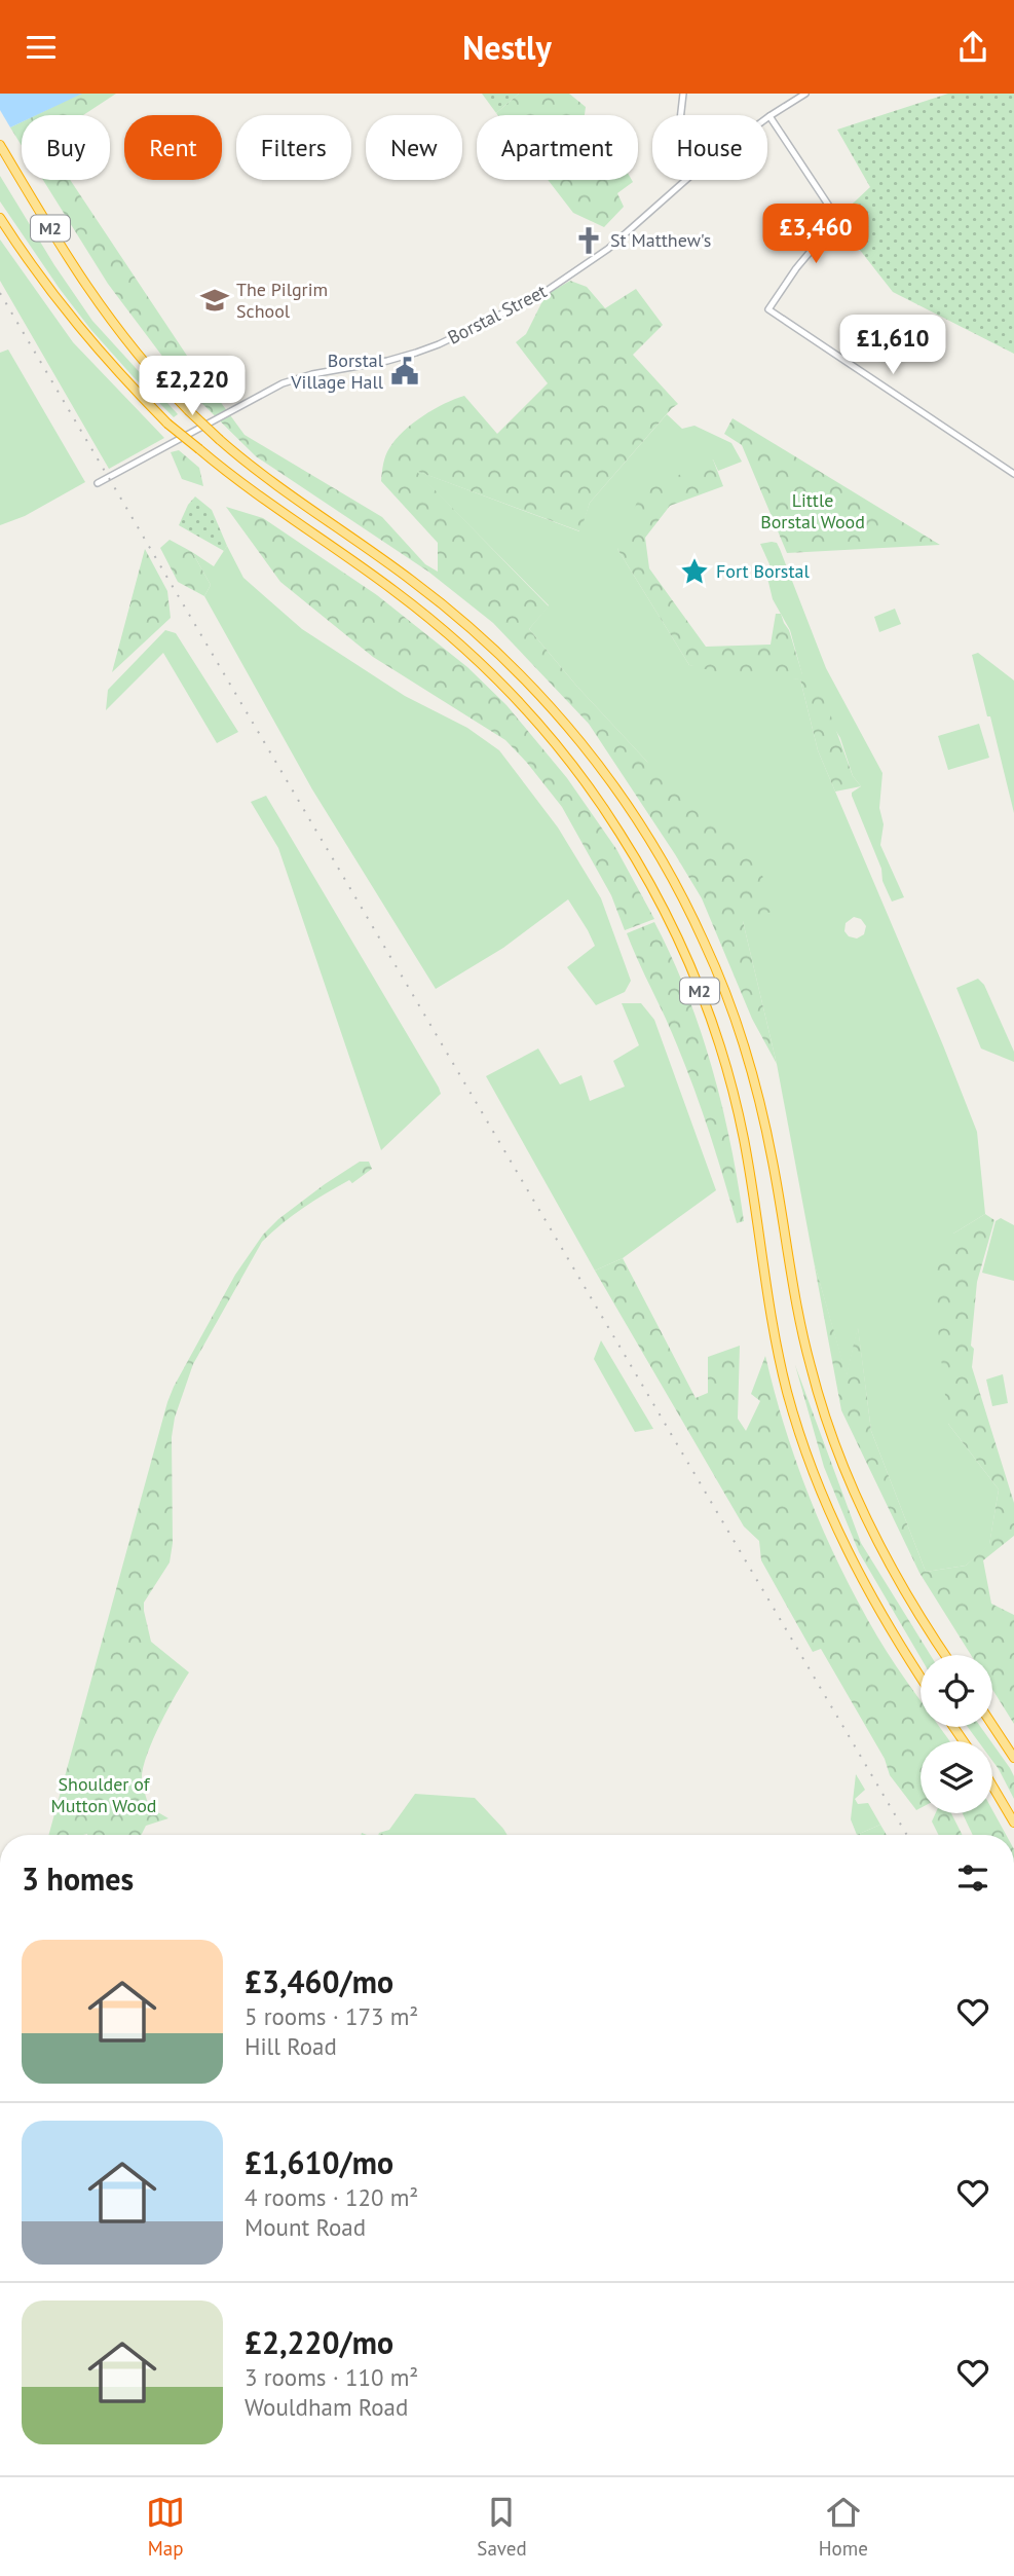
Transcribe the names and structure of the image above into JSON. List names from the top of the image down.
{
  "streets": {
    "highway": ["M2"],
    "street": ["Borstal Street"]
  },
  "parks": ["Little Borstal Wood", "Shoulder of Mutton Wood"],
  "places": {
    "church": ["St Matthew's"],
    "school or university": ["The Pilgrim School"],
    "public building": ["Borstal Village Hall"],
    "place": ["Fort Borstal"]
  },
  "page": {
    "header": "Nestly",
    "chip": [
      "Buy",
      "Rent",
      "Filters",
      "New",
      "Apartment",
      "House"
    ],
    "price": ["£3,460", "£1,610", "£2,220"],
    "heading": "3 homes",
    "list": [
      {
        "name": "£3,460/mo",
        "note": "5 rooms · 173 m² · Hill Road"
      },
      {
        "name": "£1,610/mo",
        "note": "4 rooms · 120 m² · Mount Road"
      },
      {
        "name": "£2,220/mo",
        "note": "3 rooms · 110 m² · Wouldham Road"
      }
    ],
    "tabs": ["Map", "Saved", "Home"]
  }
}
